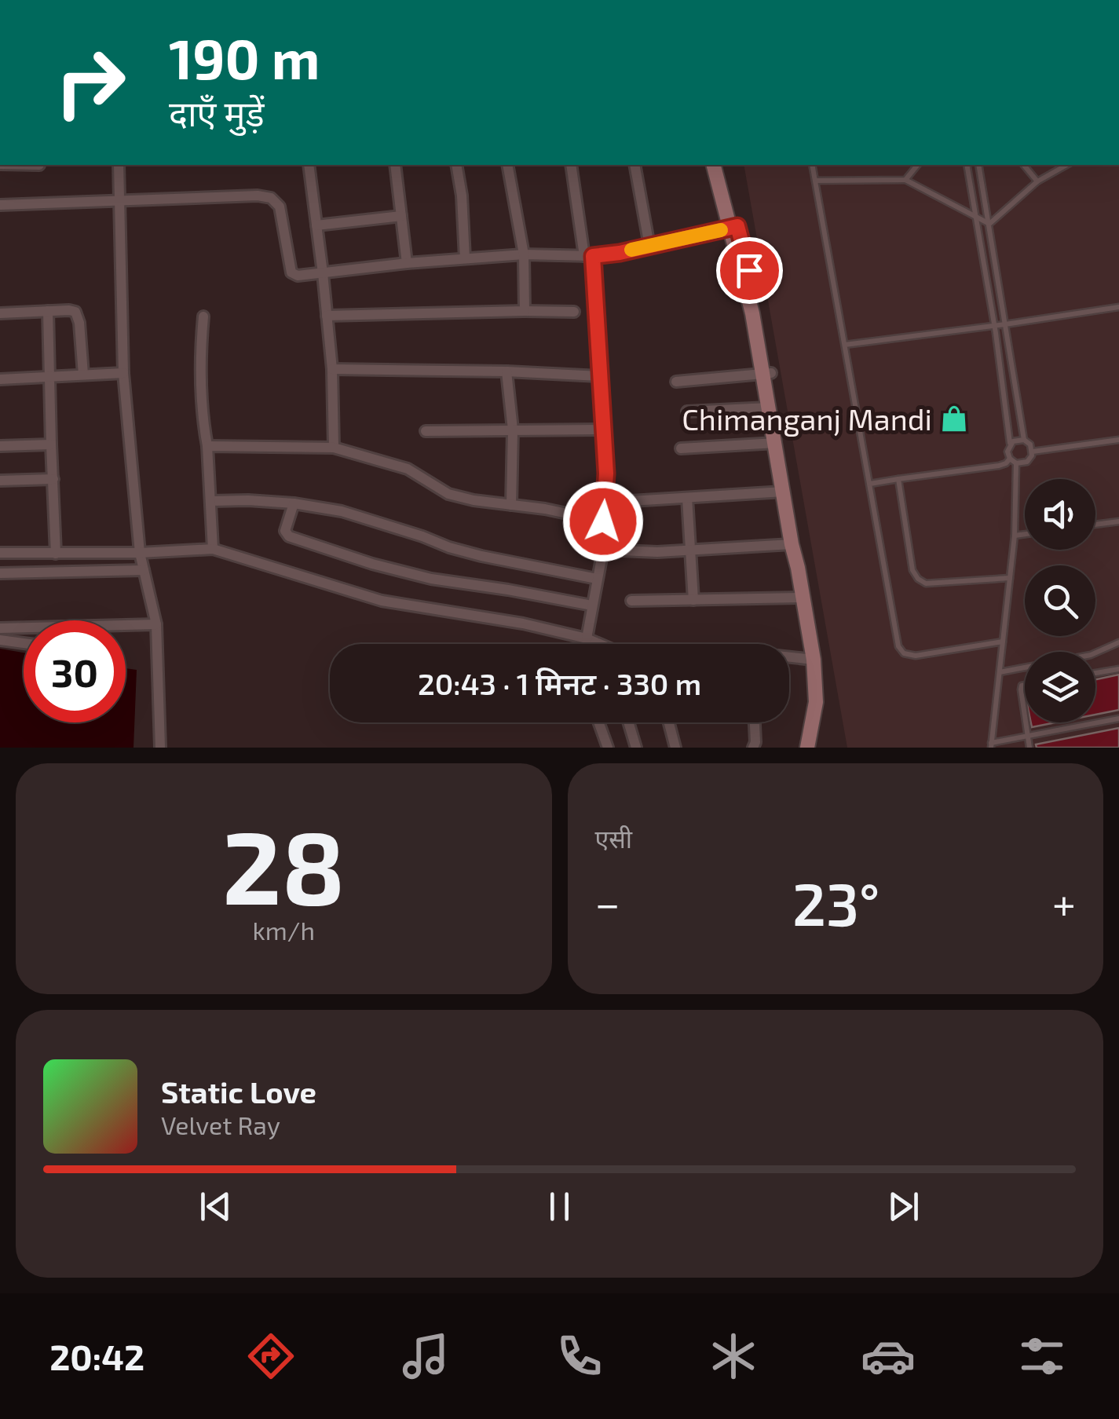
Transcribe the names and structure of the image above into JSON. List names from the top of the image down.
{
  "places": {
    "shop": ["Chimanganj Mandi"]
  },
  "page": {
    "turn": ["190 m", "दाएँ मुड़ें"],
    "limit": "30",
    "trip": "20:43 · 1 मिनट · 330 m",
    "tile": [
      ["28", "km/h"],
      "एसी"
    ],
    "heat": ["−", "23°", "+"],
    "song": ["Static Love", "Velvet Ray"],
    "tabs": "20:42"
  }
}
